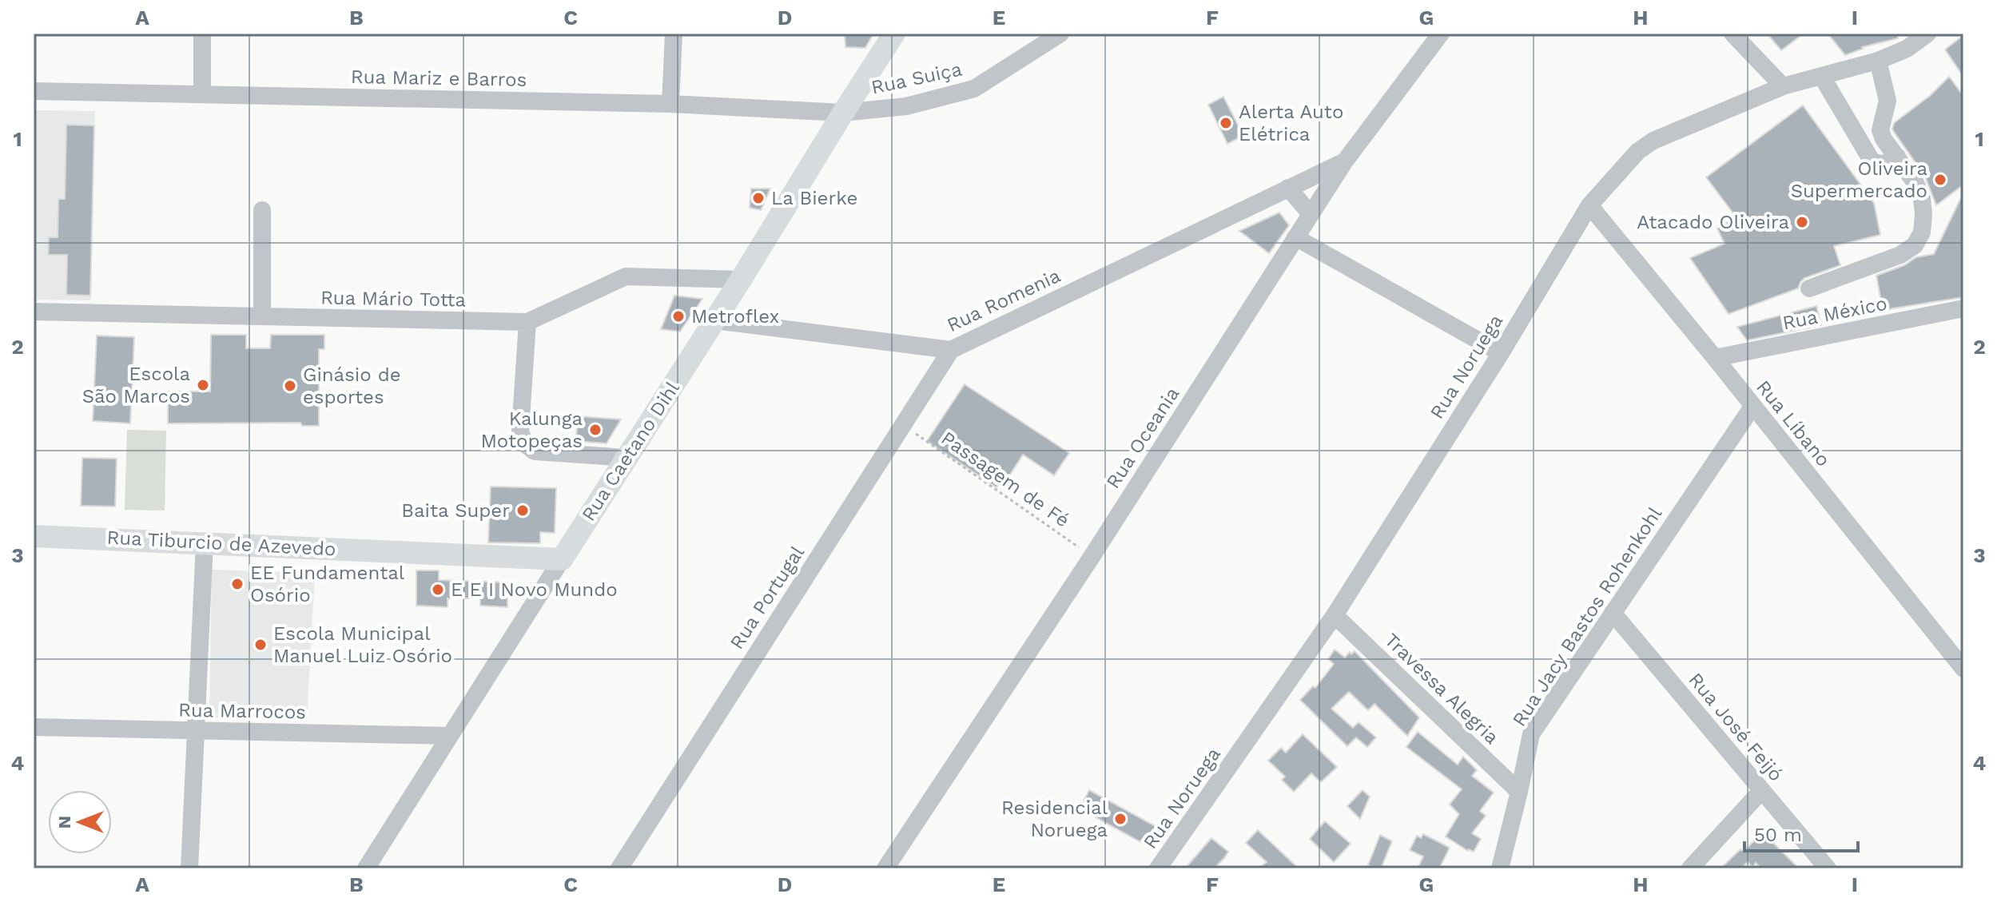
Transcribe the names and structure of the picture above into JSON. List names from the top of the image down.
{
  "streets": {
    "main road": ["Rua Caetano Dihl", "Rua Tiburcio de Azevedo"],
    "street": [
      "Rua Mariz e Barros",
      "Rua Suiça",
      "Rua Mário Totta",
      "Rua Romenia",
      "Rua México",
      "Rua Noruega",
      "Rua Líbano",
      "Rua Oceania",
      "Rua Portugal",
      "Rua Jacy Bastos Rohenkohl",
      "Travessa Alegria",
      "Rua Marrocos",
      "Rua José Feijó"
    ],
    "path": ["Passagem de Fé"]
  },
  "crossings": [
    ["Rua Mariz e Barros", "Rua Suiça"],
    ["Rua Mariz e Barros", "Rua Caetano Dihl"],
    ["Rua Suiça", "Rua Caetano Dihl"],
    ["Rua Mário Totta", "Rua Caetano Dihl"],
    ["Rua Romenia", "Rua Oceania"],
    ["Rua Romenia", "Rua Caetano Dihl"],
    ["Rua Romenia", "Rua Portugal"],
    ["Rua México", "Rua Líbano"],
    ["Rua Noruega", "Rua Líbano"],
    ["Rua Noruega", "Travessa Alegria"],
    ["Rua Líbano", "Rua Jacy Bastos Rohenkohl"],
    ["Rua Oceania", "Passagem de Fé"],
    ["Rua Caetano Dihl", "Rua Tiburcio de Azevedo"],
    ["Rua Caetano Dihl", "Rua Marrocos"],
    ["Passagem de Fé", "Rua Portugal"],
    ["Rua Jacy Bastos Rohenkohl", "Travessa Alegria"],
    ["Rua Jacy Bastos Rohenkohl", "Rua José Feijó"]
  ],
  "places": [
    "Alerta Auto Elétrica",
    "Oliveira Supermercado",
    "La Bierke",
    "Atacado Oliveira",
    "Metroflex",
    "Escola São Marcos",
    "Ginásio de esportes",
    "Kalunga Motopeças",
    "Baita Super",
    "EE Fundamental Osório",
    "E E I Novo Mundo",
    "Escola Municipal Manuel Luiz Osório",
    "Residencial Noruega"
  ],
  "scale_bar": "50 m",
  "north": "left",
  "grid": {
    "columns": [
      "A",
      "B",
      "C",
      "D",
      "E",
      "F",
      "G",
      "H",
      "I"
    ],
    "rows": [
      "1",
      "2",
      "3",
      "4"
    ]
  }
}
